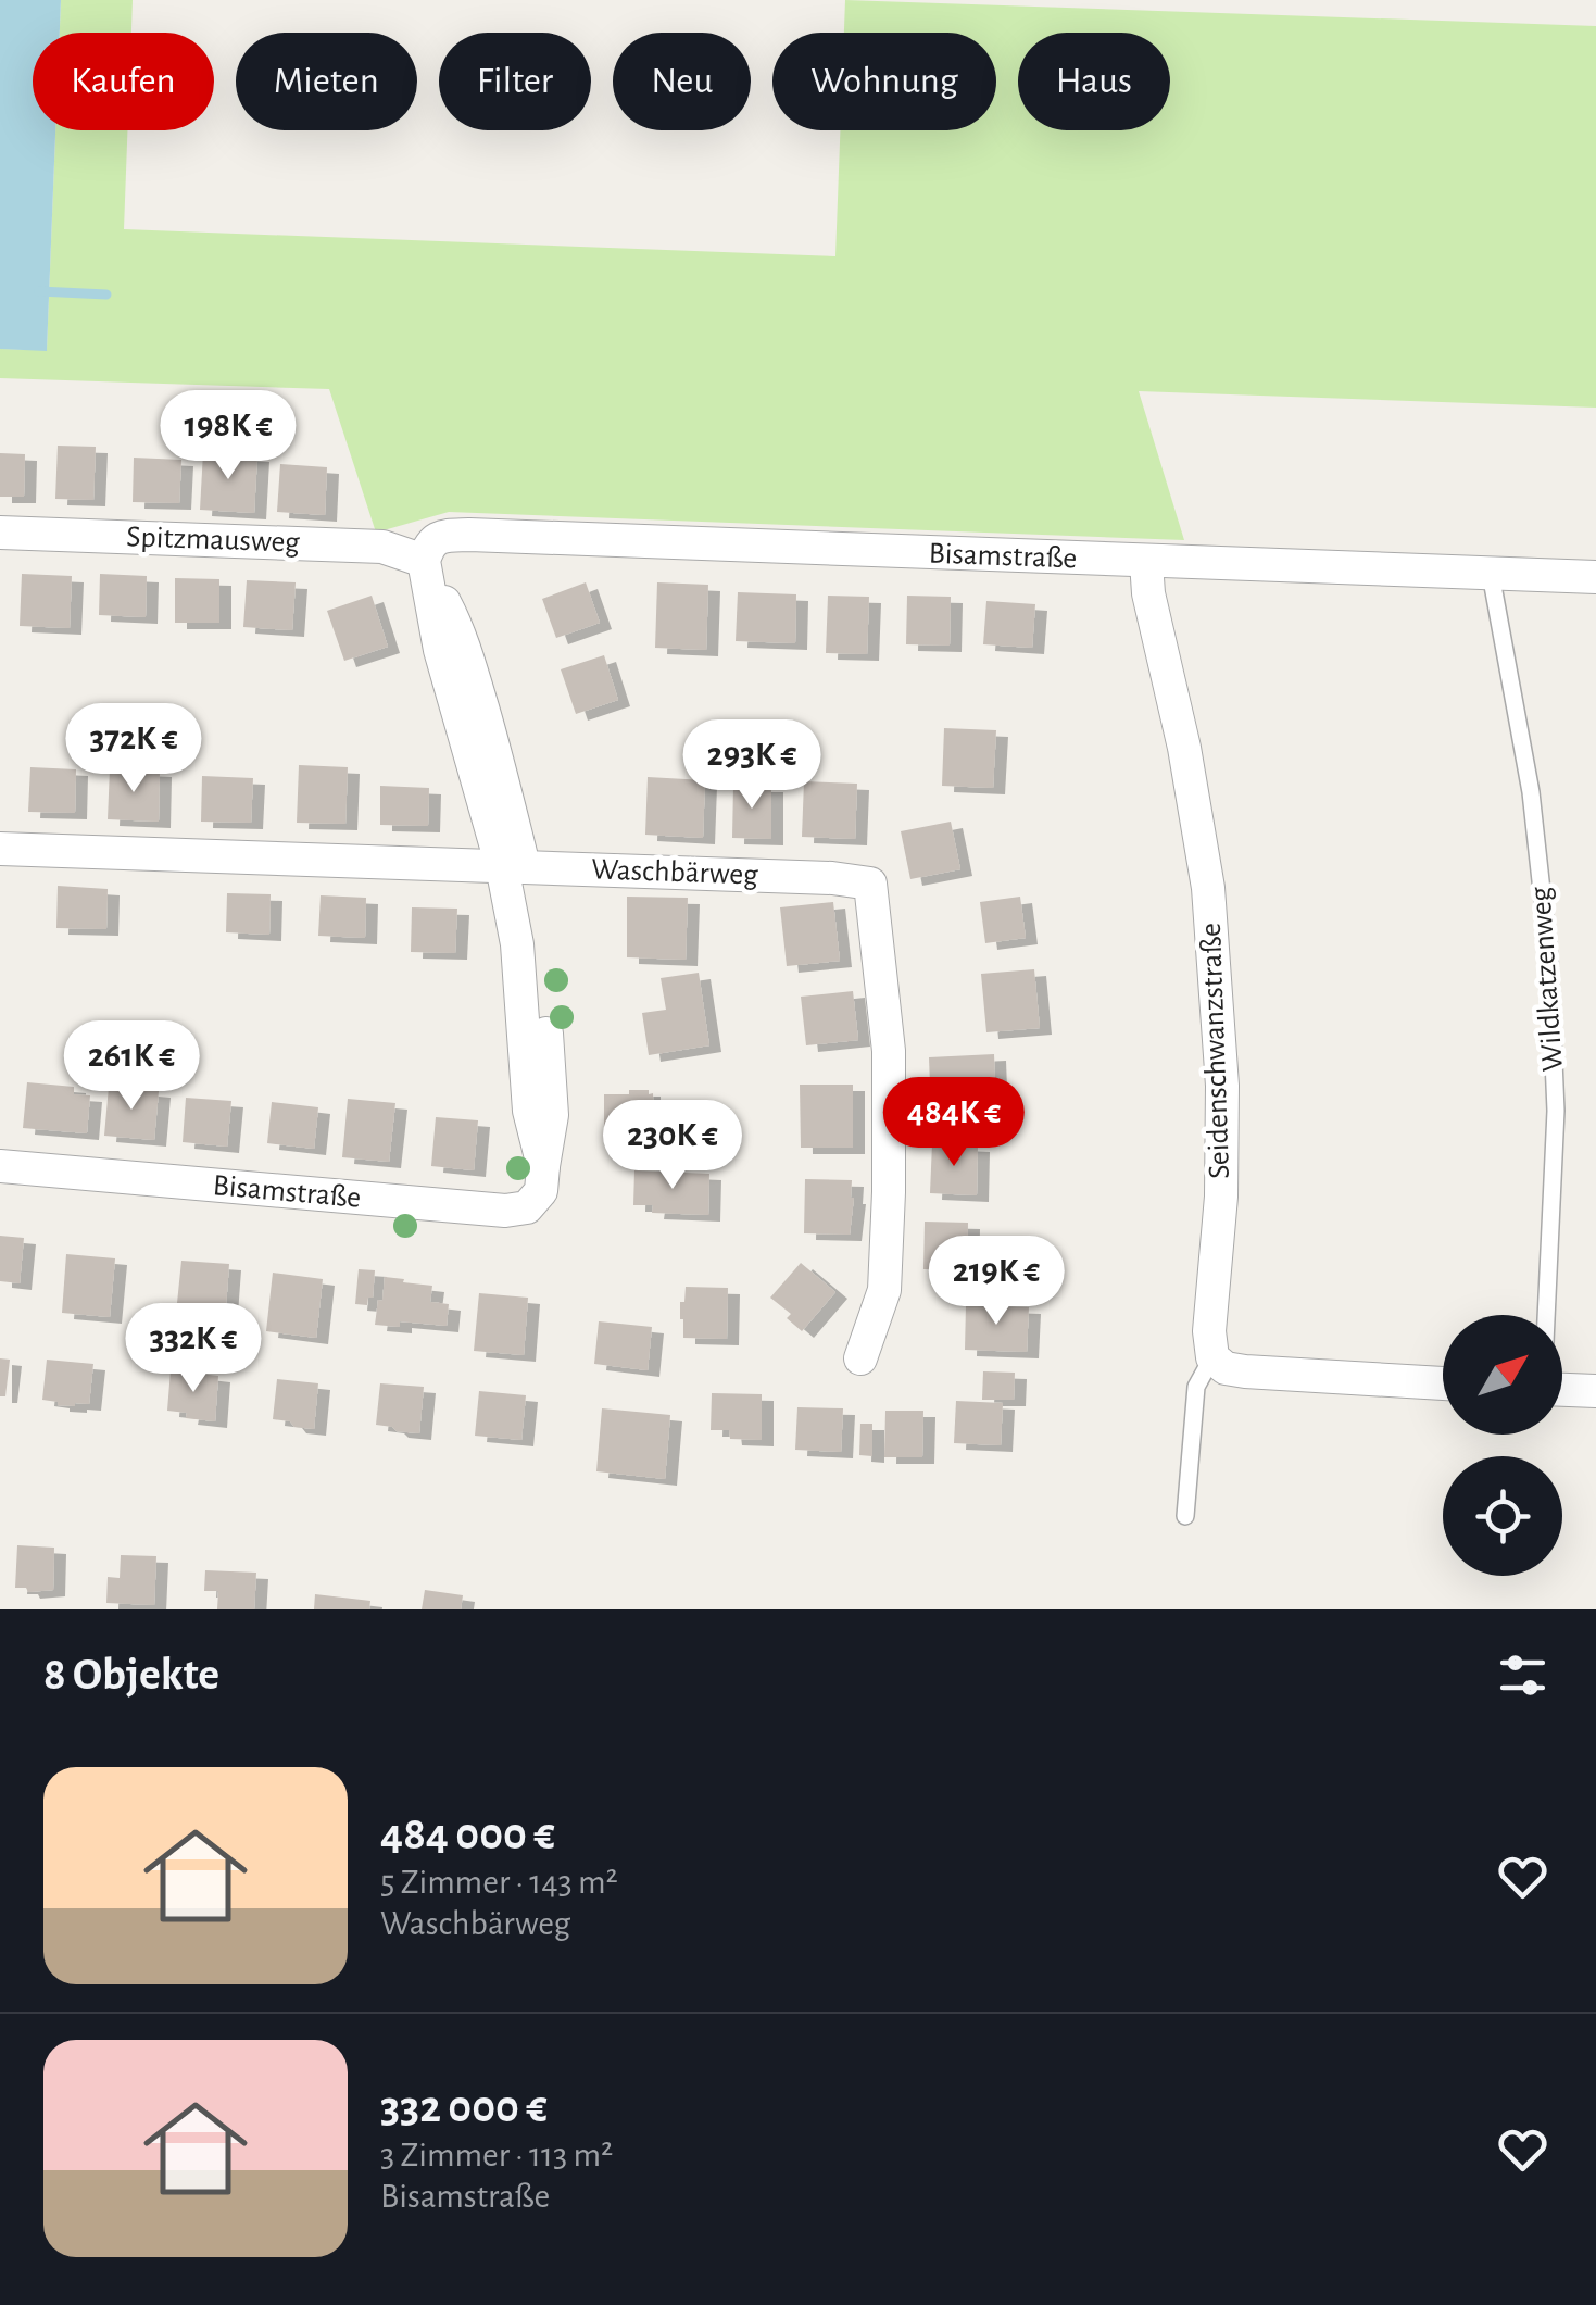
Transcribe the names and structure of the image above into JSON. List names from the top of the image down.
{
  "streets": {
    "street": [
      "Spitzmausweg",
      "Bisamstraße",
      "Waschbärweg",
      "Seidenschwanzstraße"
    ],
    "lane": ["Wildkatzenweg"]
  },
  "crossings": [
    ["Spitzmausweg", "Bisamstraße"],
    ["Bisamstraße", "Waschbärweg"],
    ["Bisamstraße", "Wildkatzenweg"],
    ["Bisamstraße", "Seidenschwanzstraße"]
  ],
  "north": "top right",
  "page": {
    "chip": [
      "Kaufen",
      "Mieten",
      "Filter",
      "Neu",
      "Wohnung",
      "Haus"
    ],
    "price": [
      "198K €",
      "372K €",
      "293K €",
      "261K €",
      "484K €",
      "230K €",
      "219K €",
      "332K €"
    ],
    "heading": "8 Objekte",
    "list": [
      {
        "name": "484 000 €",
        "note": "5 Zimmer · 143 m² · Waschbärweg"
      },
      {
        "name": "332 000 €",
        "note": "3 Zimmer · 113 m² · Bisamstraße"
      }
    ]
  }
}
